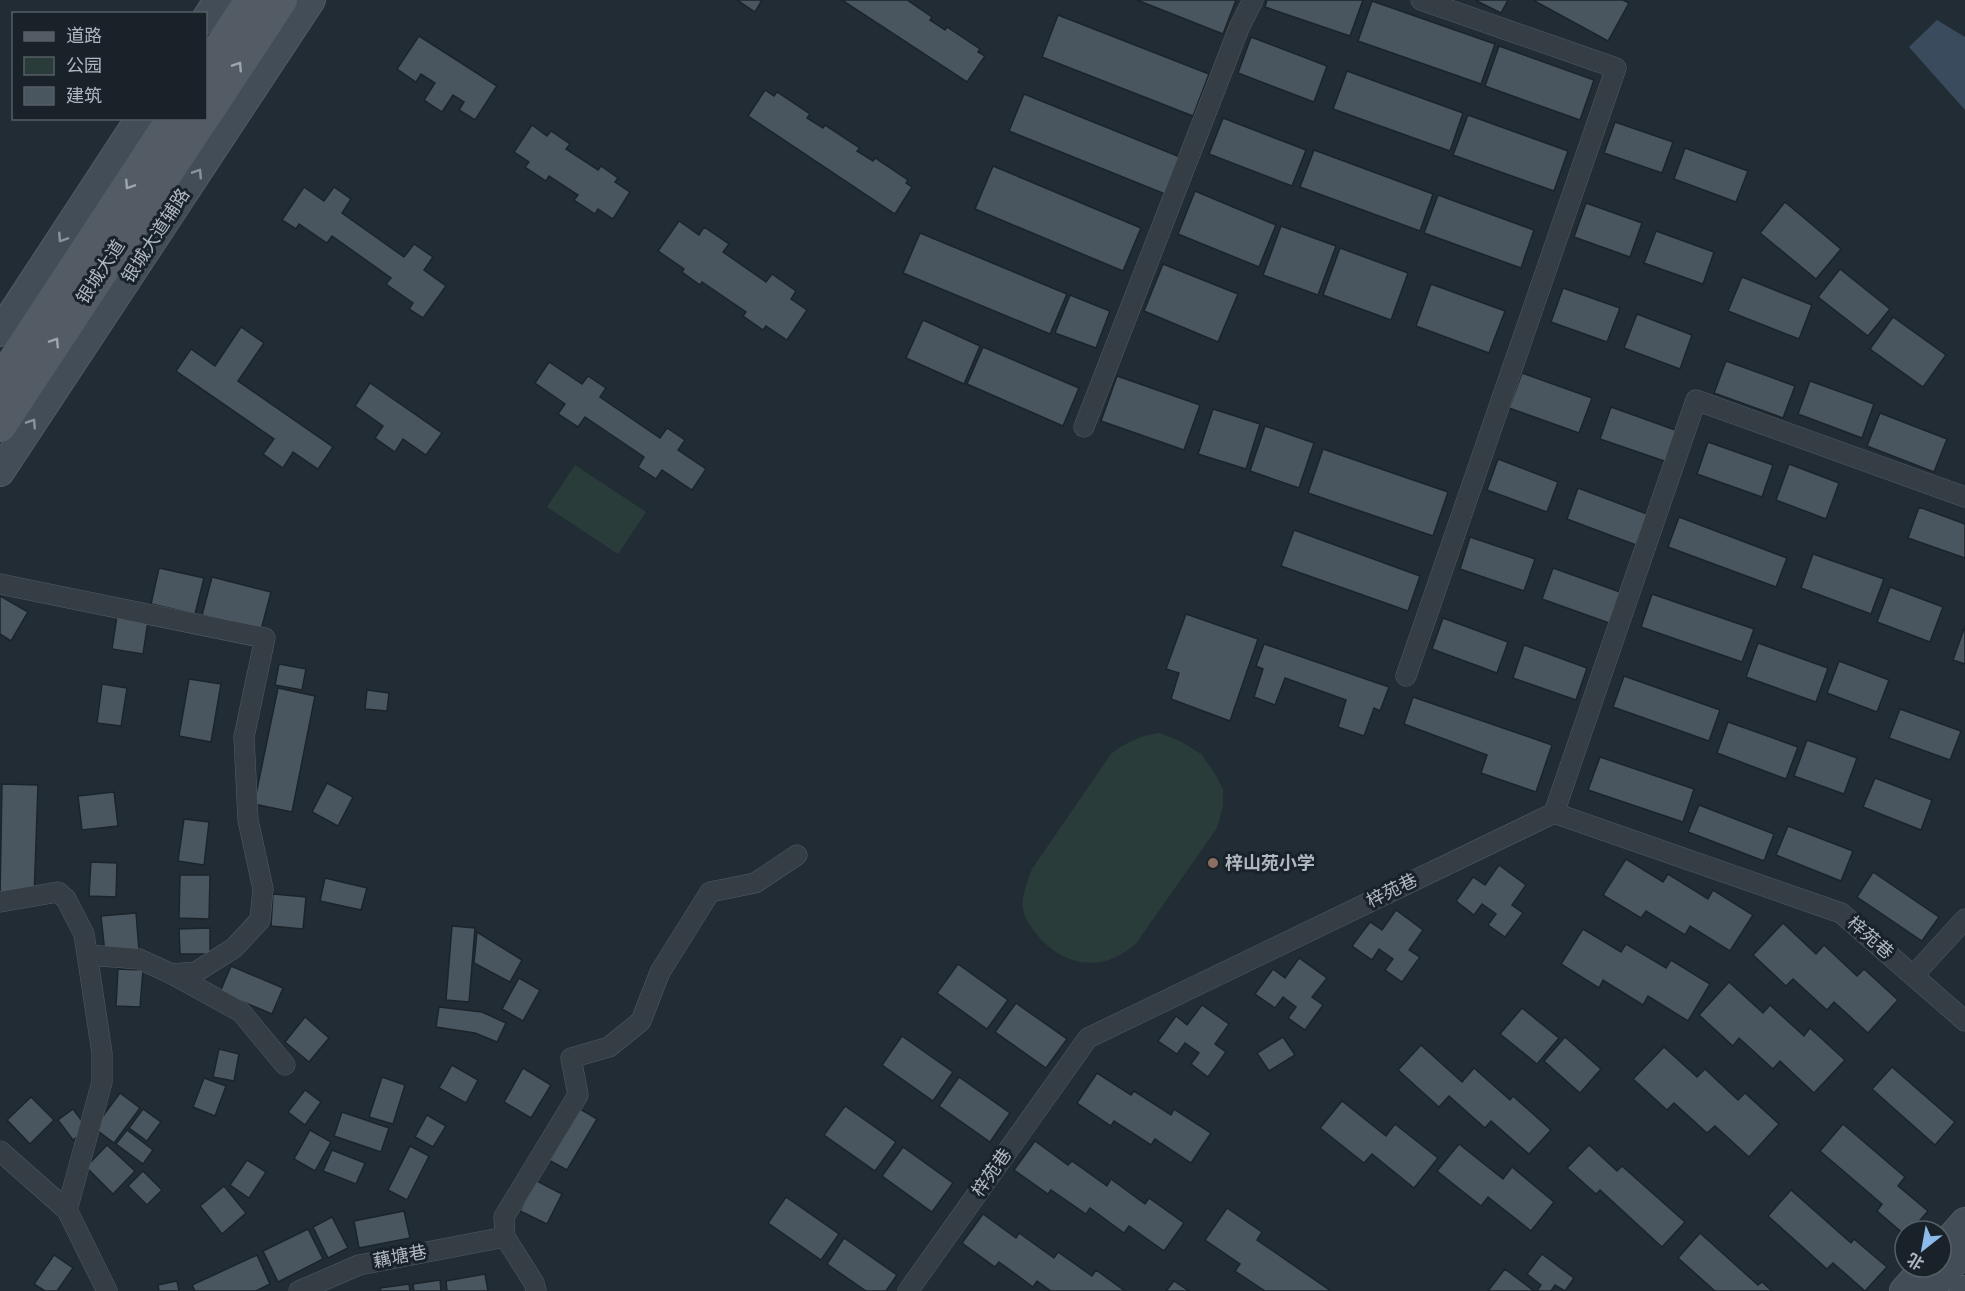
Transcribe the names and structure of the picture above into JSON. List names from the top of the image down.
{
  "streets": {
    "main road": ["银城大道"],
    "street": ["银城大道辅路", "梓苑巷", "藕塘巷"]
  },
  "places": ["梓山苑小学"],
  "legend": ["道路", "公园", "建筑"],
  "north": "bottom left"
}
